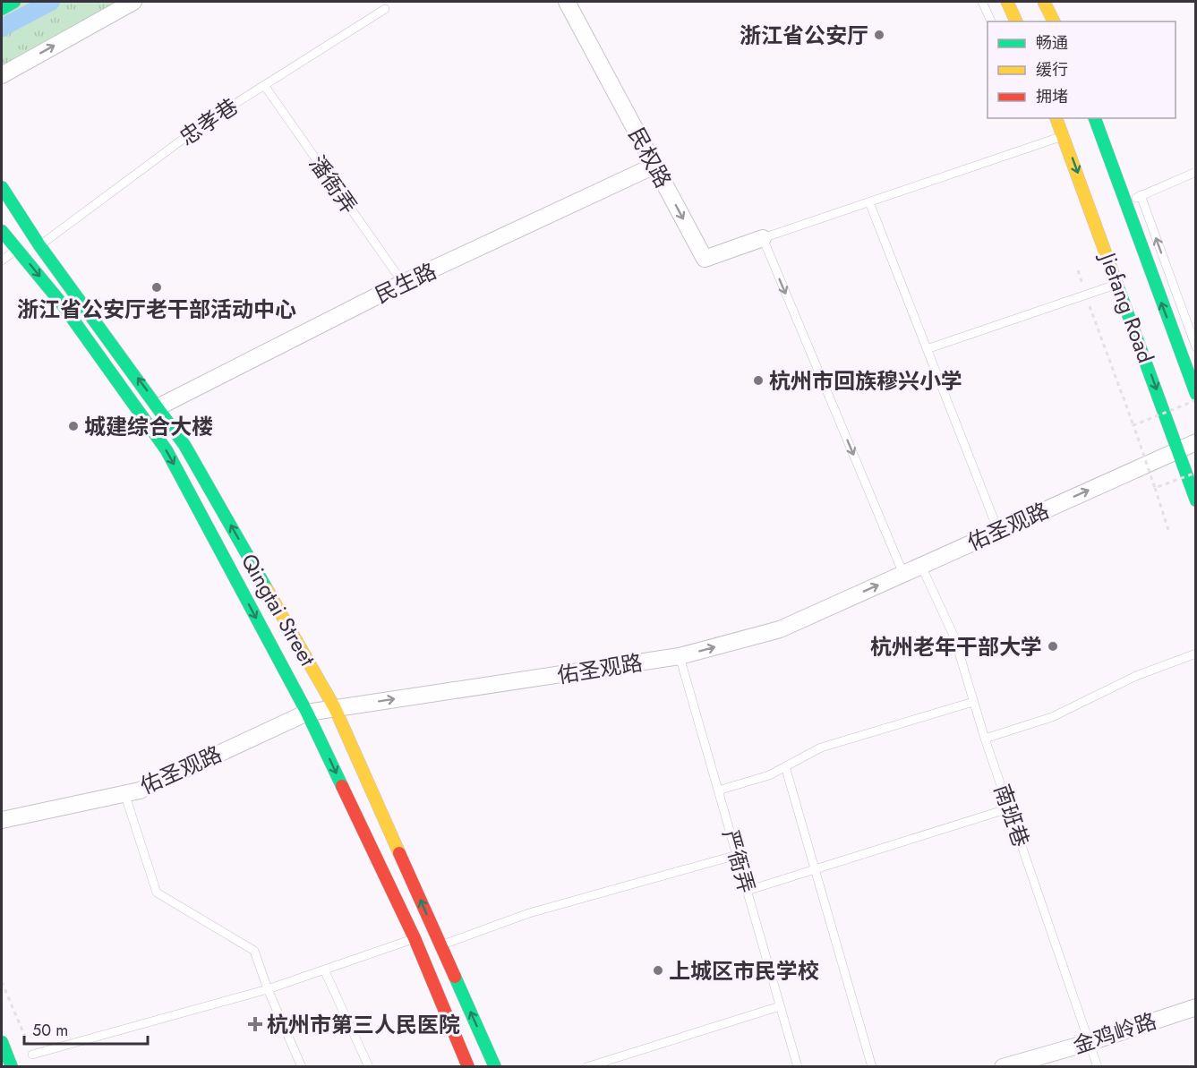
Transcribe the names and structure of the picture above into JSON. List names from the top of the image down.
{
  "streets": {
    "main road": ["Jiefang Road", "Qingtai Street"],
    "street": [
      "民权路",
      "民生路",
      "佑圣观路",
      "金鸡岭路"
    ],
    "lane": [
      "忠孝巷",
      "潘衙弄",
      "南班巷",
      "严衙弄"
    ]
  },
  "crossings": [
    ["忠孝巷", "潘衙弄"],
    ["忠孝巷", "Qingtai Street"],
    ["民权路", "民生路"],
    ["潘衙弄", "民生路"],
    ["民生路", "Qingtai Street"],
    ["Jiefang Road", "佑圣观路"],
    ["佑圣观路", "Qingtai Street"],
    ["佑圣观路", "南班巷"],
    ["佑圣观路", "严衙弄"],
    ["南班巷", "金鸡岭路"]
  ],
  "one_way": ["佑圣观路"],
  "places": {
    "other": [
      "浙江省公安厅",
      "浙江省公安厅老干部活动中心",
      "杭州市回族穆兴小学",
      "城建综合大楼",
      "杭州老年干部大学",
      "上城区市民学校"
    ],
    "health": ["杭州市第三人民医院"]
  },
  "legend": ["畅通", "缓行", "拥堵"],
  "scale_bar": "50 m"
}
